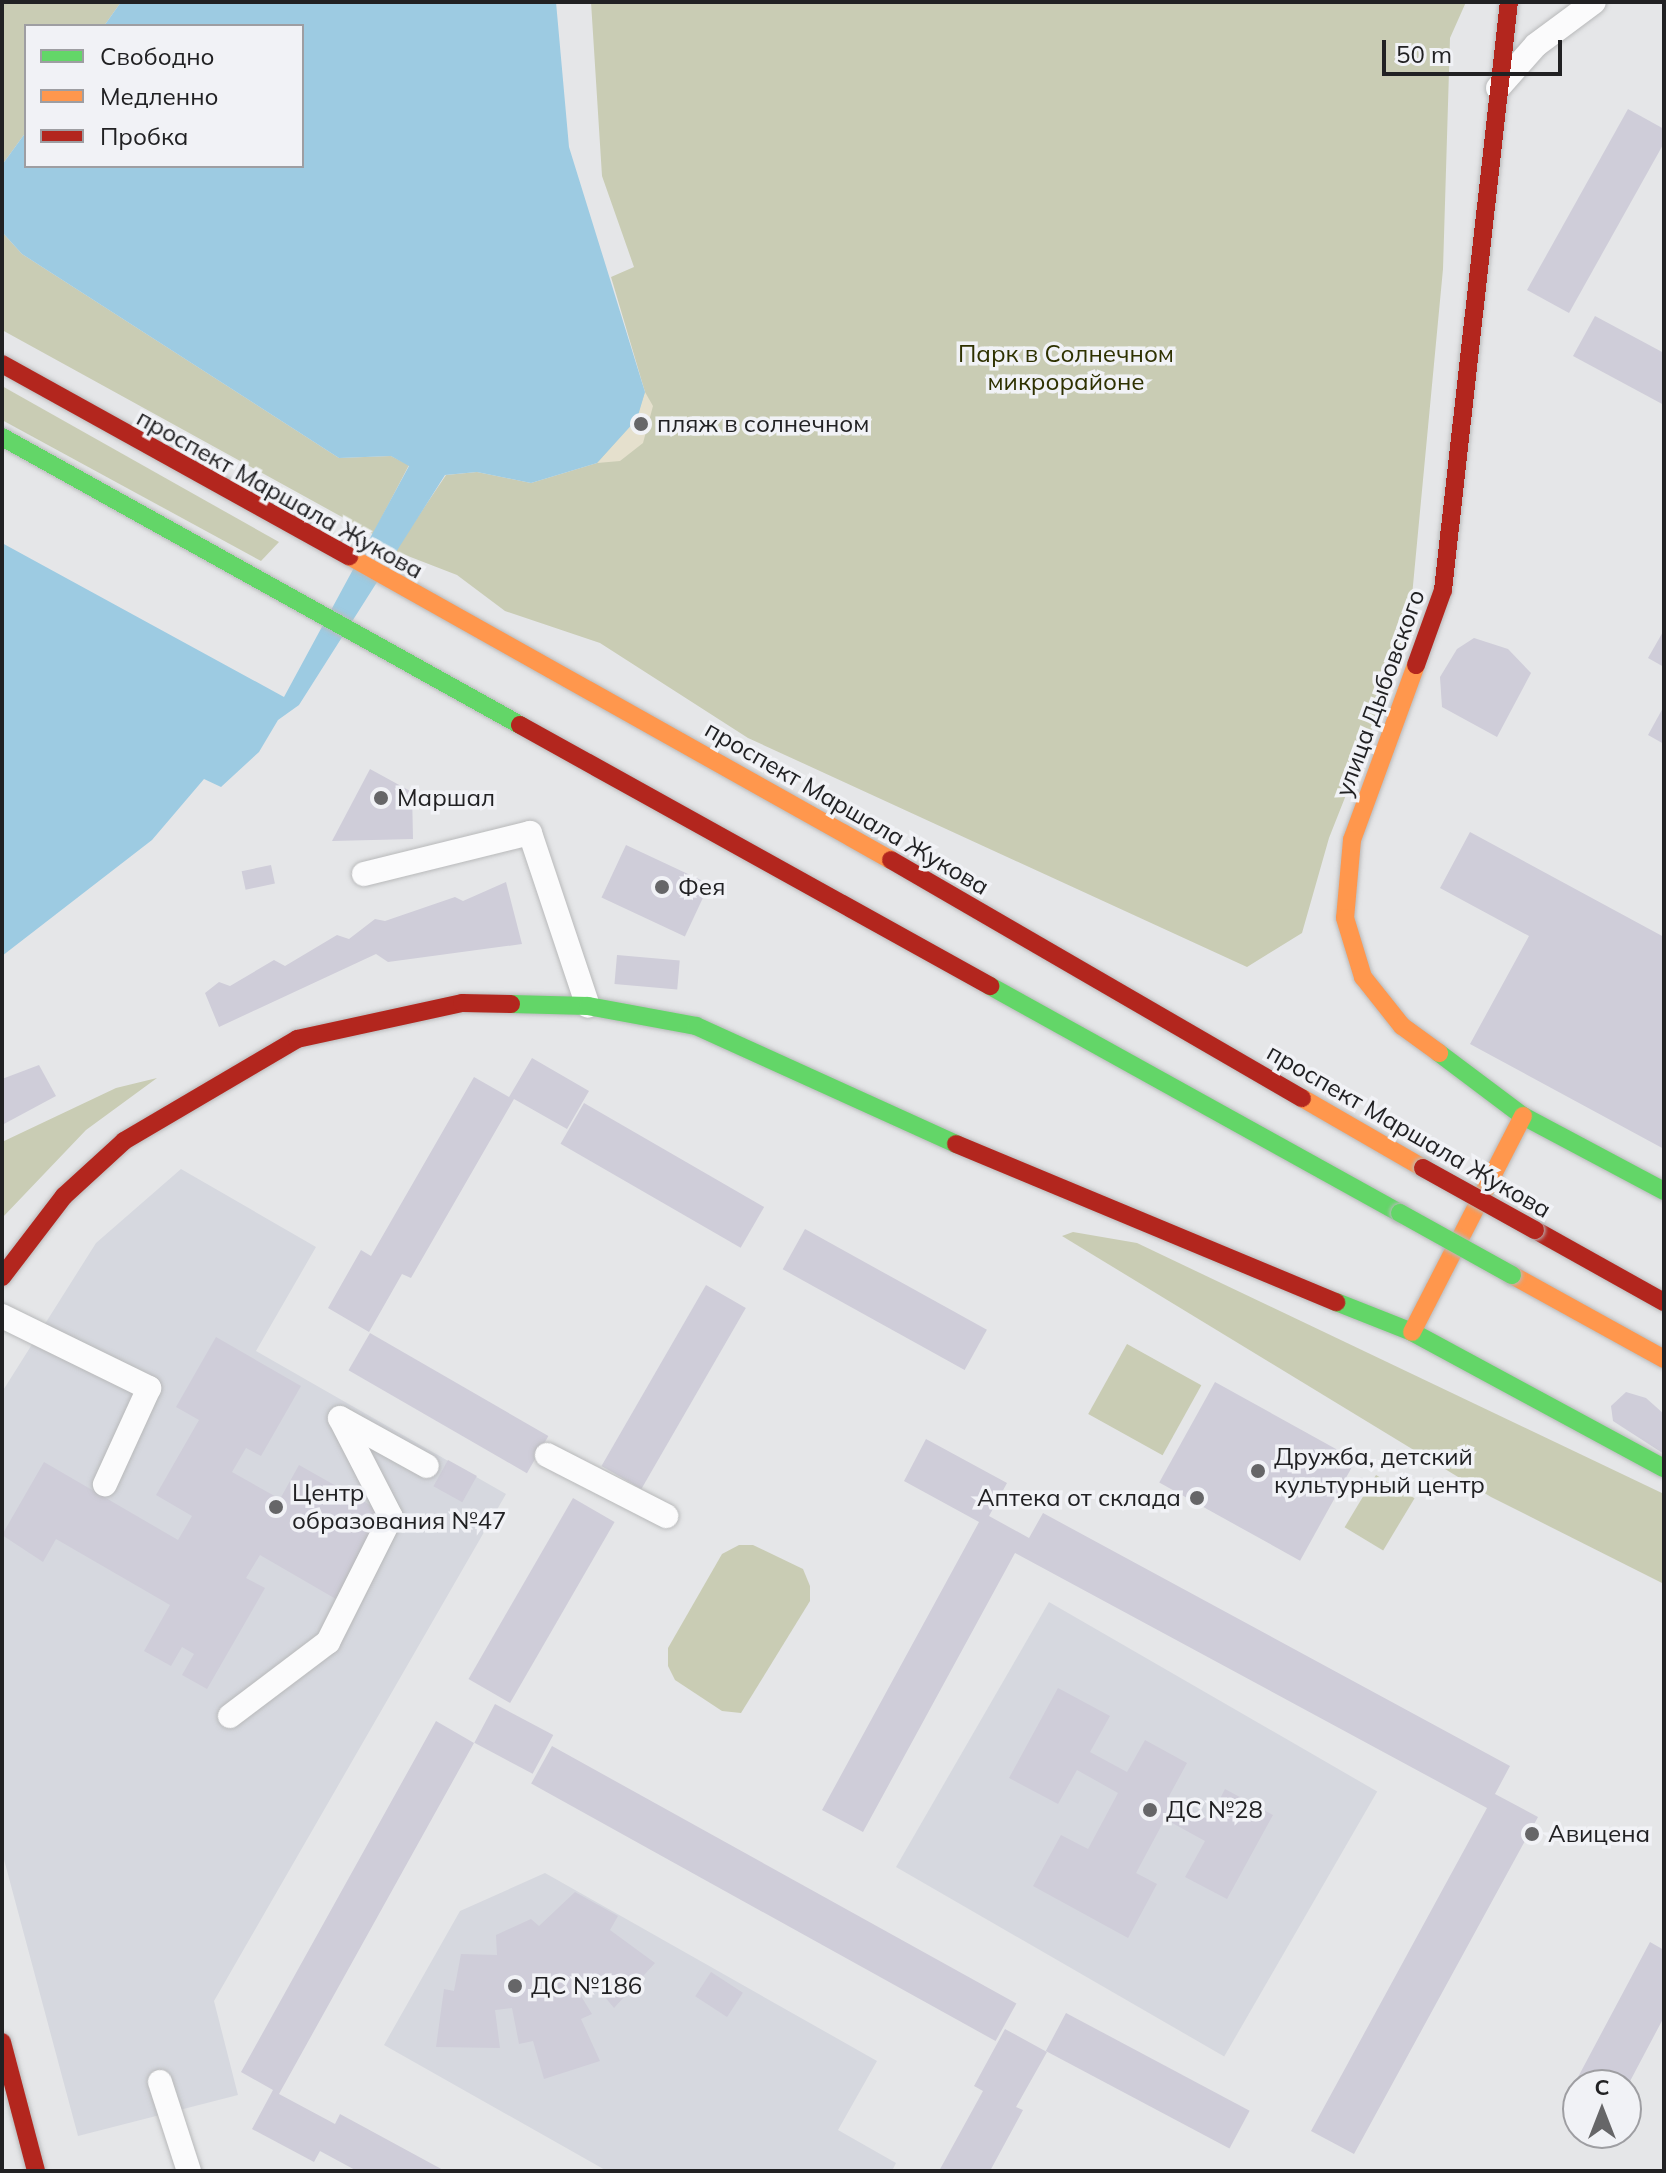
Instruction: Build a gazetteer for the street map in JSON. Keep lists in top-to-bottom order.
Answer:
{
  "streets": {
    "main road": ["проспект Маршала Жукова", "улица Дыбовского"]
  },
  "parks": ["Парк в Солнечном микрорайоне"],
  "places": [
    "пляж в солнечном",
    "Маршал",
    "Фея",
    "Дружба, детский культурный центр",
    "Аптека от склада",
    "Центр образования №47",
    "ДС №28",
    "Авицена",
    "ДС №186"
  ],
  "legend": ["Свободно", "Медленно", "Пробка"],
  "scale_bar": "50 m",
  "north": "top"
}
